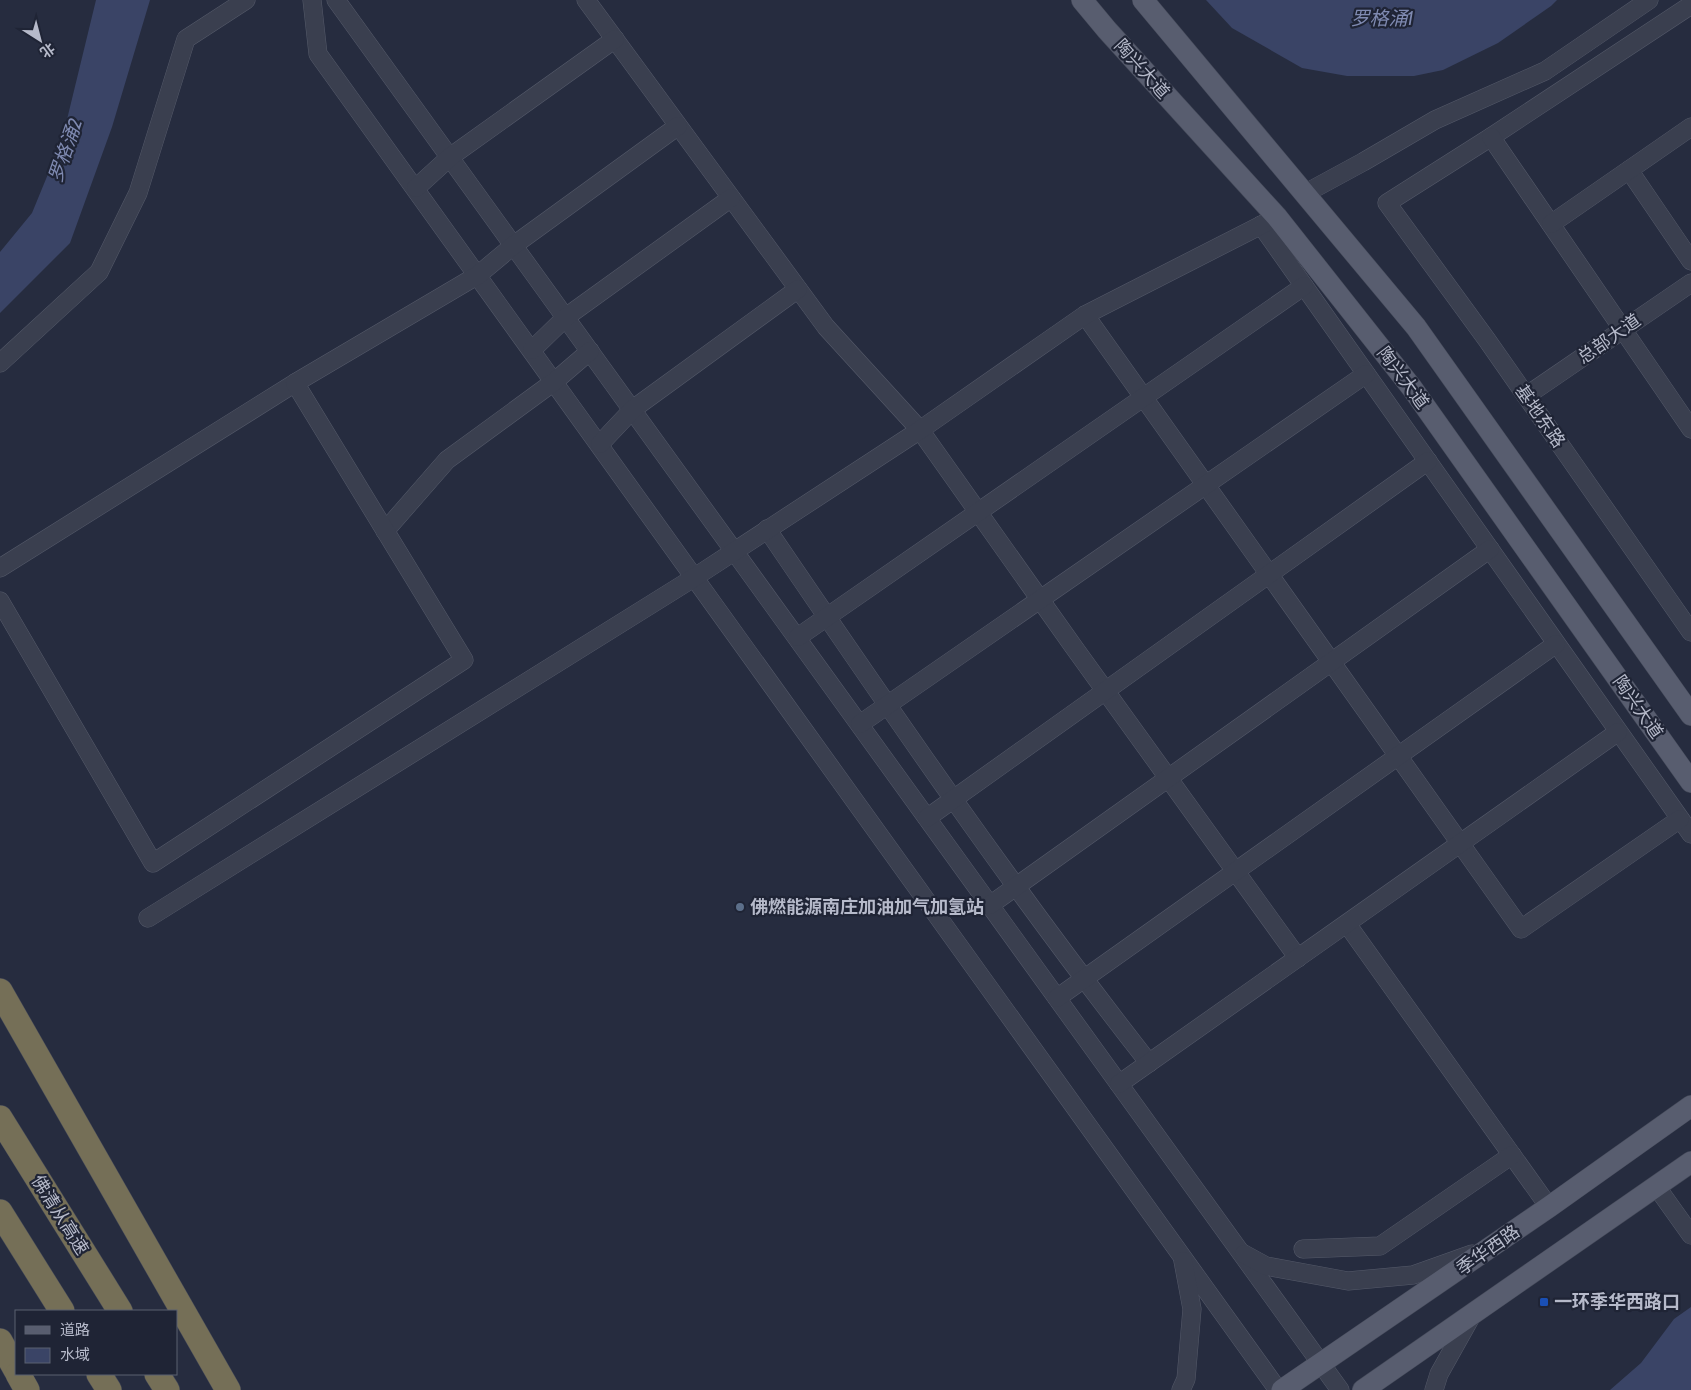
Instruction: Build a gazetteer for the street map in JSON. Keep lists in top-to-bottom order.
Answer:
{
  "streets": {
    "highway": ["佛清从高速"],
    "main road": ["陶兴大道", "季华西路"],
    "street": ["总部大道", "基地东路"]
  },
  "crossings": [
    ["总部大道", "基地东路"]
  ],
  "water": ["罗格涌1", "罗格涌2"],
  "places": {
    "other": ["佛燃能源南庄加油加气加氢站"],
    "transit": ["一环季华西路口"]
  },
  "legend": ["道路", "水域"],
  "north": "bottom right"
}
